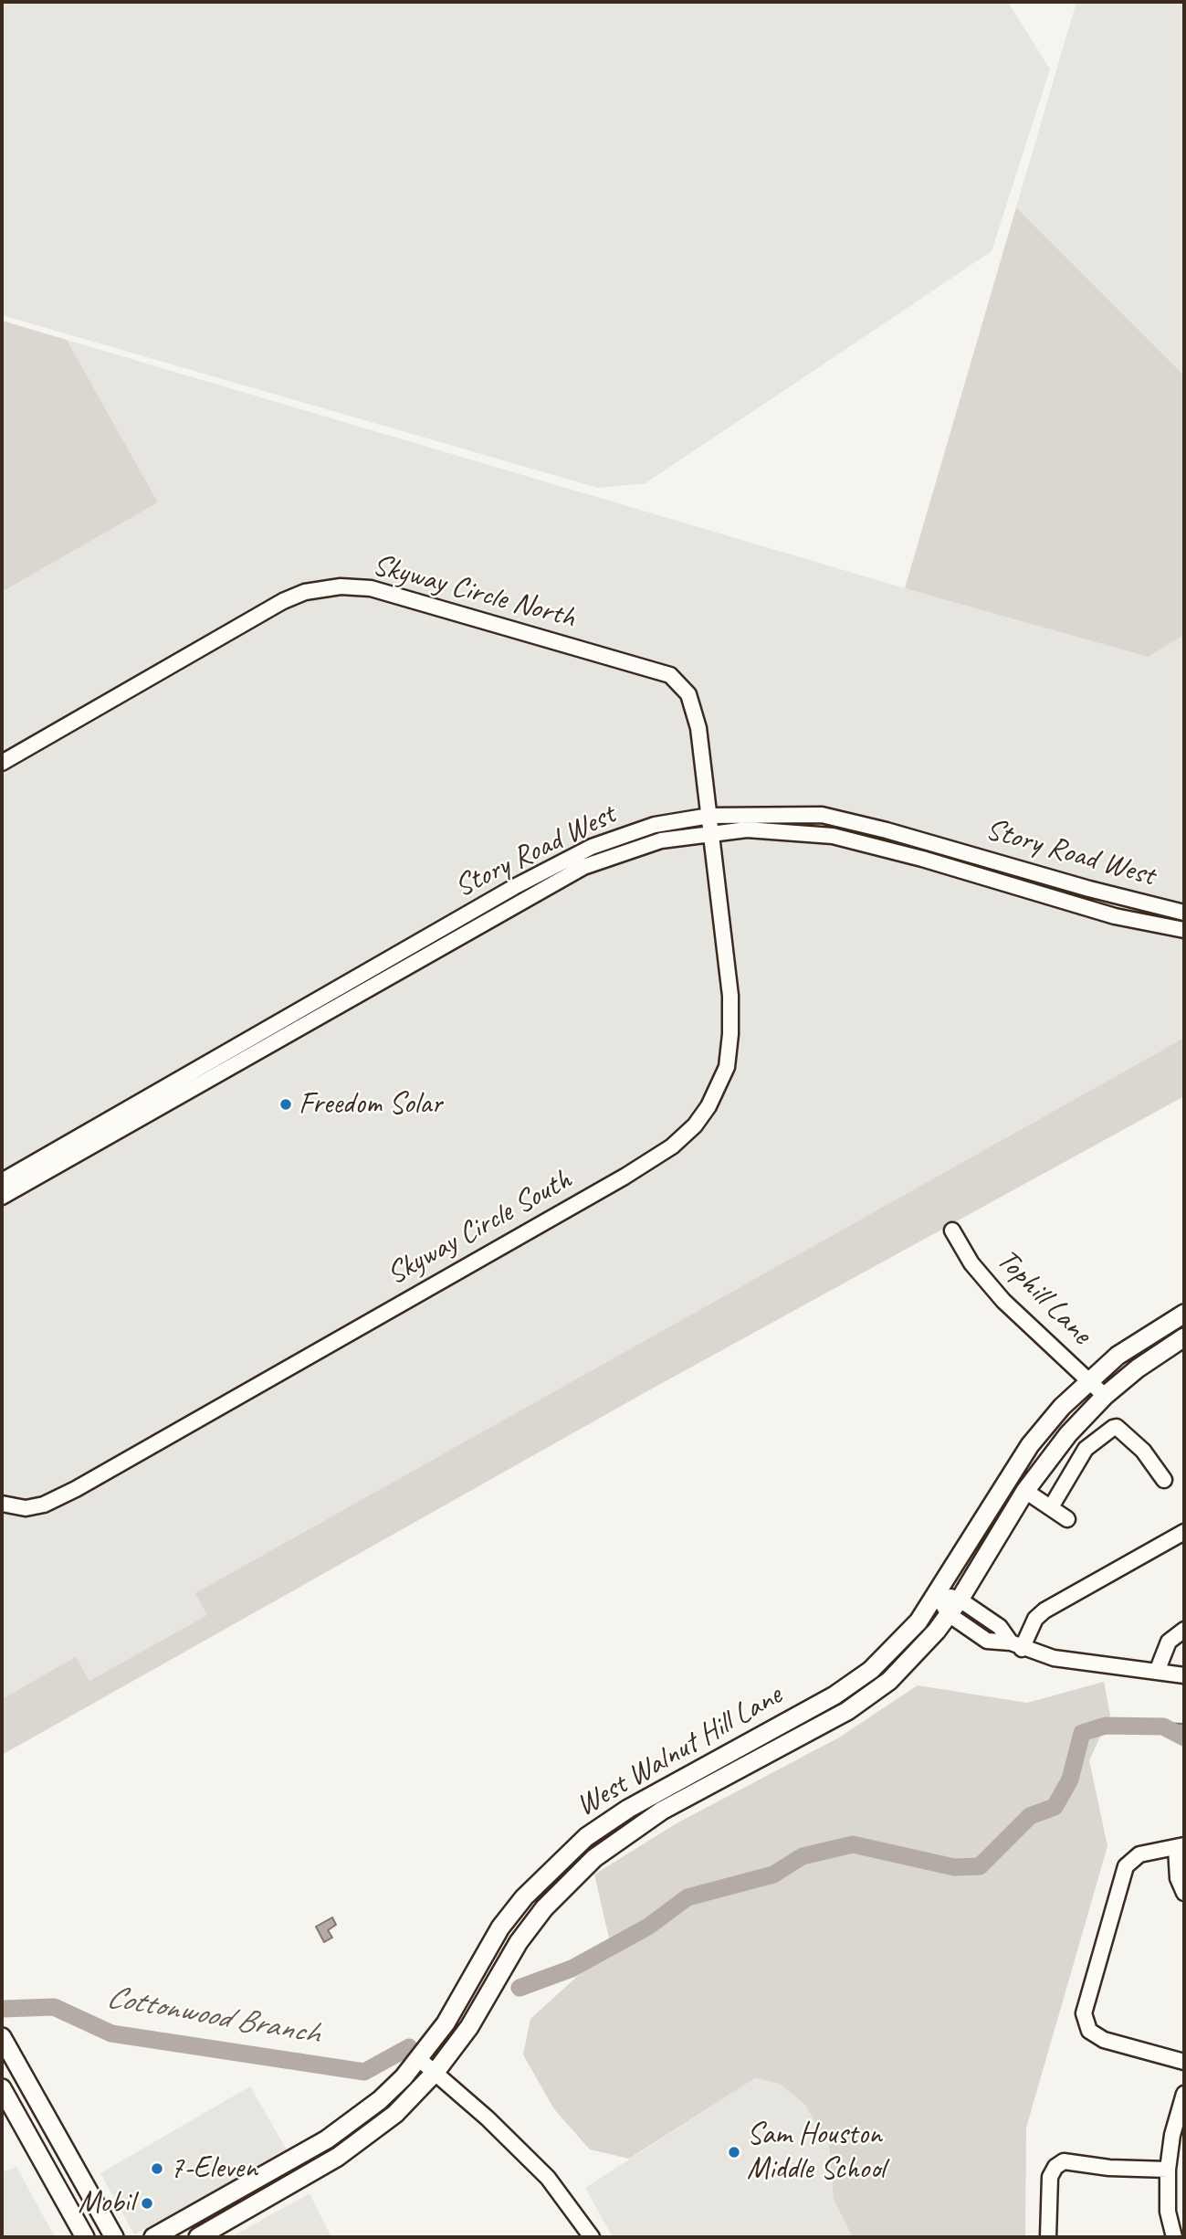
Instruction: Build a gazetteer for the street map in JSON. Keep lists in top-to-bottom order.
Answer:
{
  "streets": {
    "main road": ["West Walnut Hill Lane"],
    "street": [
      "Skyway Circle North",
      "Story Road West",
      "Skyway Circle South",
      "Tophill Lane"
    ]
  },
  "crossings": [
    ["Skyway Circle North", "Story Road West"],
    ["Skyway Circle North", "Skyway Circle South"],
    ["Story Road West", "Skyway Circle South"],
    ["Tophill Lane", "West Walnut Hill Lane"]
  ],
  "water": ["Cottonwood Branch"],
  "places": [
    "Freedom Solar",
    "Sam Houston Middle School",
    "7-Eleven",
    "Mobil"
  ]
}
